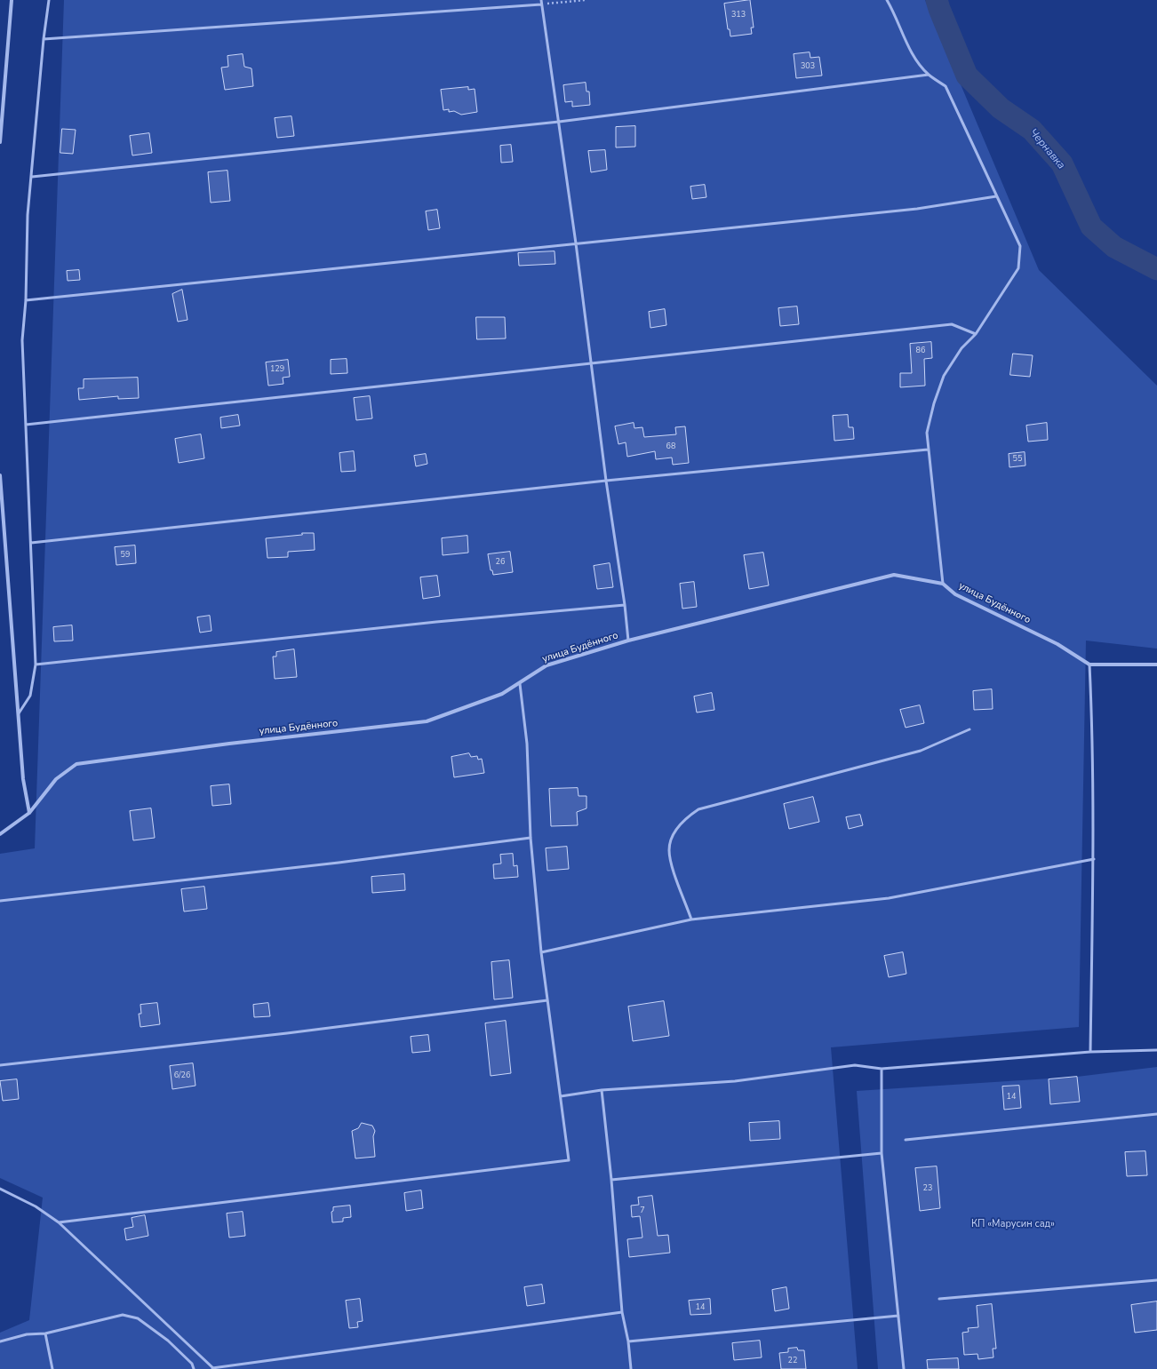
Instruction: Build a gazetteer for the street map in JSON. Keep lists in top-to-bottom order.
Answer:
{
  "streets": {
    "street": ["улица Будённого"]
  },
  "water": ["Чернавка"],
  "parks": ["КП «Марусин сад»"],
  "house_numbers": [
    "313",
    "303",
    "86",
    "129",
    "68",
    "55",
    "59",
    "26",
    "6/26",
    "14",
    "23",
    "7",
    "14",
    "22"
  ]
}
